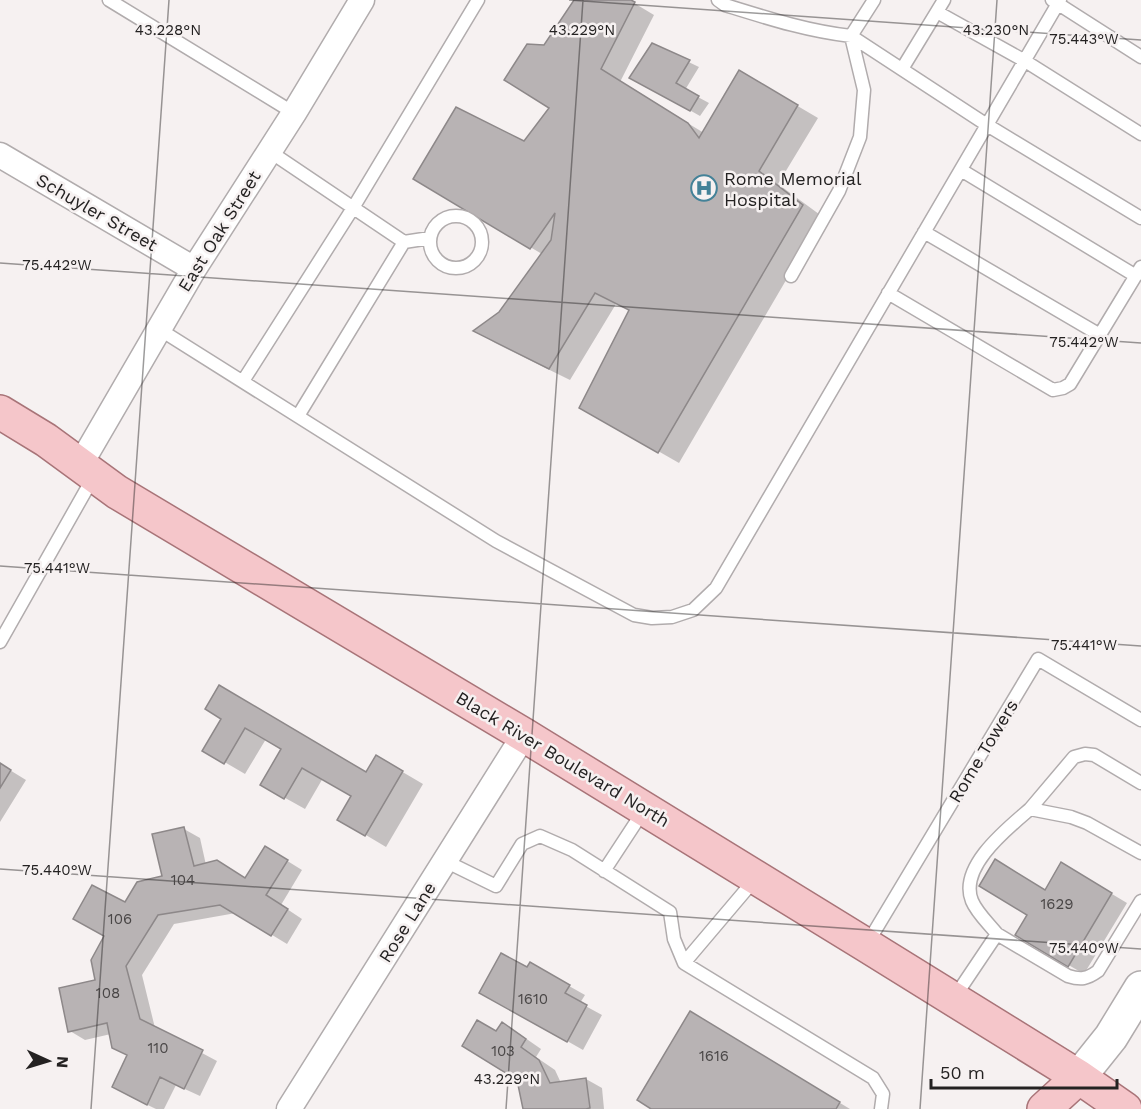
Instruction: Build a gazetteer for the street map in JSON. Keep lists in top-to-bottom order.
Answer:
{
  "streets": {
    "main road": ["Black River Boulevard North"],
    "street": ["Schuyler Street", "East Oak Street", "Rose Lane"],
    "lane": ["Rome Towers"]
  },
  "crossings": [
    ["Schuyler Street", "East Oak Street"],
    ["East Oak Street", "Black River Boulevard North"],
    ["Rome Towers", "Black River Boulevard North"],
    ["Black River Boulevard North", "Rose Lane"]
  ],
  "places": {
    "hospital": ["Rome Memorial Hospital"]
  },
  "house_numbers": [
    "104",
    "1629",
    "106",
    "108",
    "1610",
    "110",
    "103",
    "1616"
  ],
  "scale_bar": "50 m",
  "north": "right",
  "coordinates": [
    "43.228°N",
    "43.229°N",
    "43.230°N",
    "75.443°W",
    "75.442°W",
    "75.441°W",
    "75.440°W"
  ]
}
